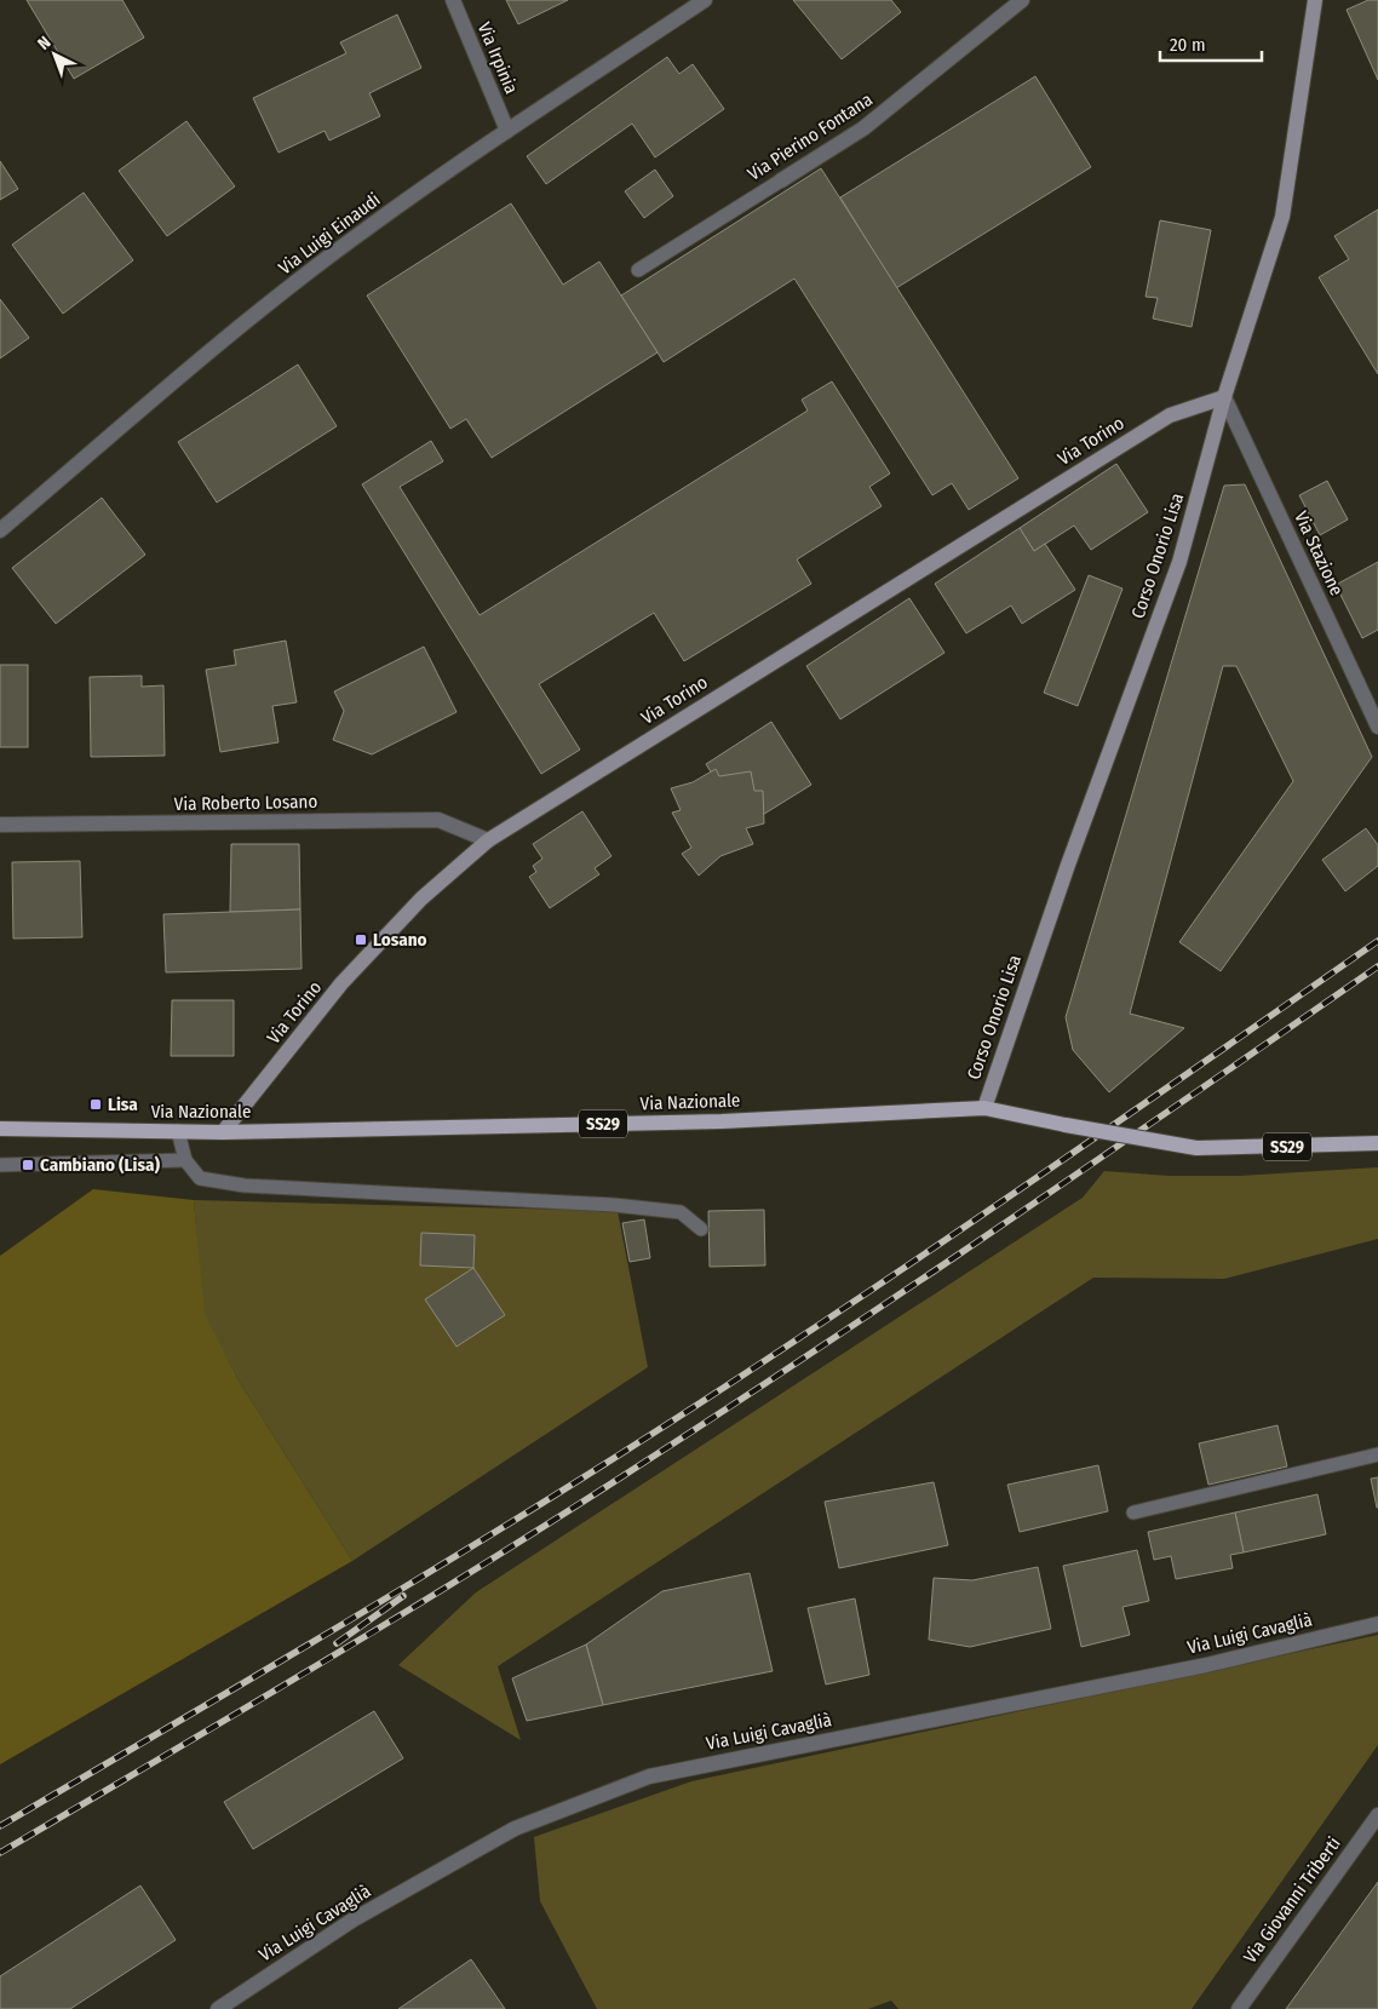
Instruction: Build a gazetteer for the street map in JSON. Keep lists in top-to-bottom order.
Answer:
{
  "streets": {
    "main road": ["Via Nazionale", "SS29"],
    "street": [
      "Via Irpinia",
      "Via Pierino Fontana",
      "Via Luigi Einaudi",
      "Via Torino",
      "Via Stazione",
      "Corso Onorio Lisa",
      "Via Roberto Losano",
      "Via Luigi Cavaglià",
      "Via Giovanni Triberti"
    ]
  },
  "crossings": [
    ["Via Irpinia", "Via Luigi Einaudi"],
    ["Via Torino", "Via Stazione"],
    ["Via Torino", "Corso Onorio Lisa"],
    ["Via Torino", "Via Roberto Losano"],
    ["Via Torino", "Via Nazionale"],
    ["Via Stazione", "Corso Onorio Lisa"],
    ["Corso Onorio Lisa", "Via Nazionale"]
  ],
  "places": {
    "transit": ["Losano", "Lisa", "Cambiano (Lisa)"]
  },
  "scale_bar": "20 m",
  "north": "top left"
}
